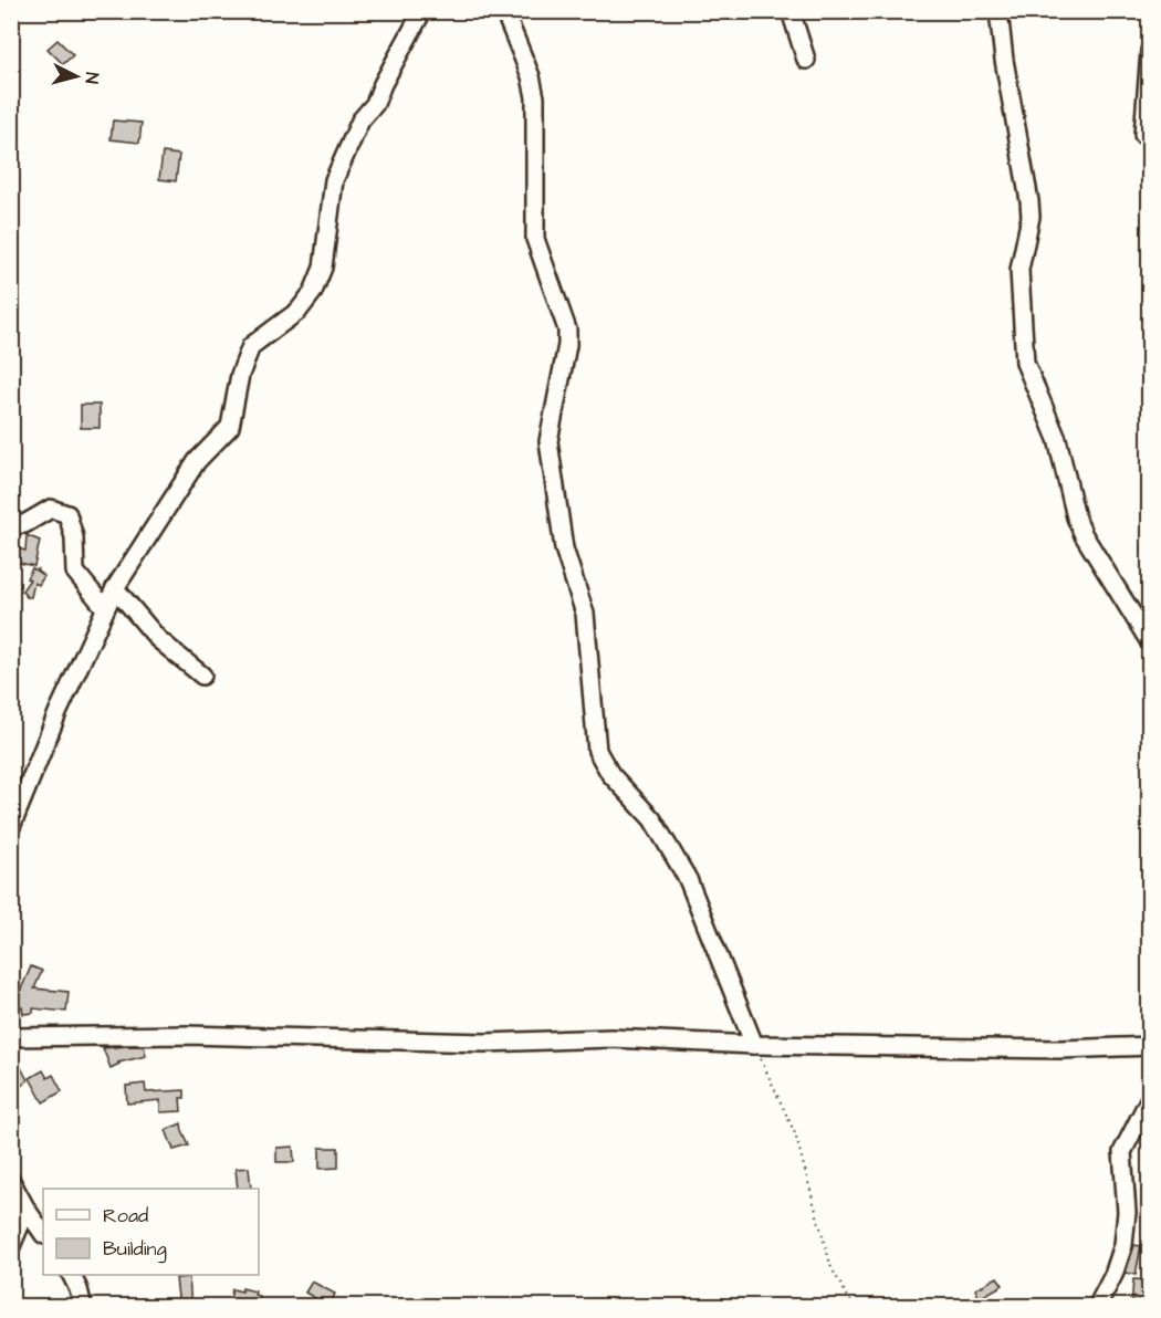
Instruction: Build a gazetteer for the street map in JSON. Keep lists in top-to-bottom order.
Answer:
{
  "legend": ["Road", "Building"],
  "north": "right"
}
